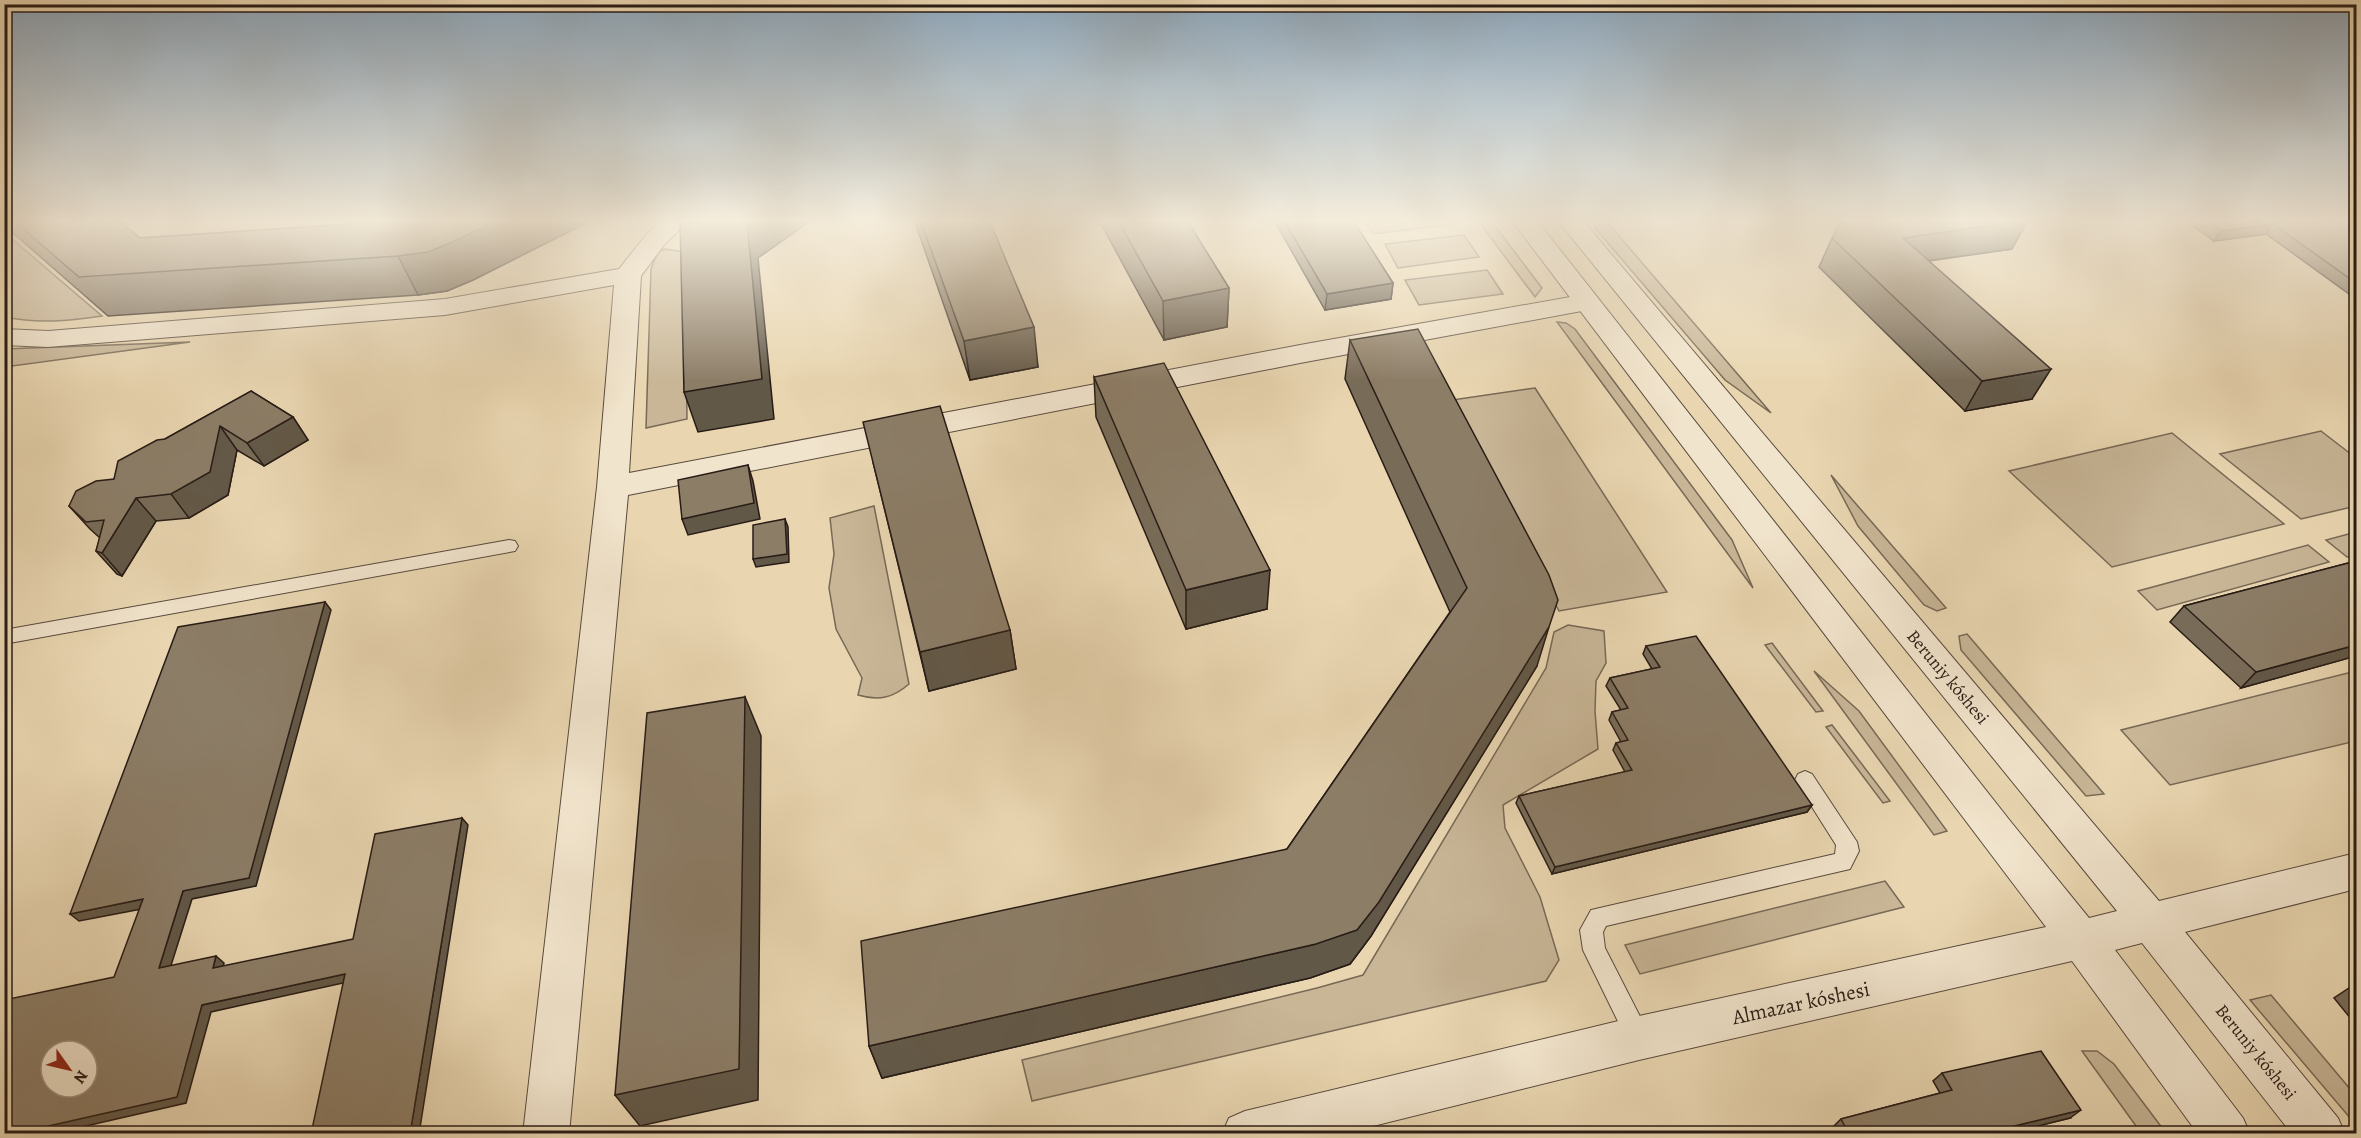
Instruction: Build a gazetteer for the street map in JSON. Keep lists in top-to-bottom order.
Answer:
{
  "streets": {
    "street": ["Beruniy kóshesi", "Almazar kóshesi"]
  },
  "crossings": [
    ["Beruniy kóshesi", "Almazar kóshesi"]
  ],
  "north": "bottom right"
}
